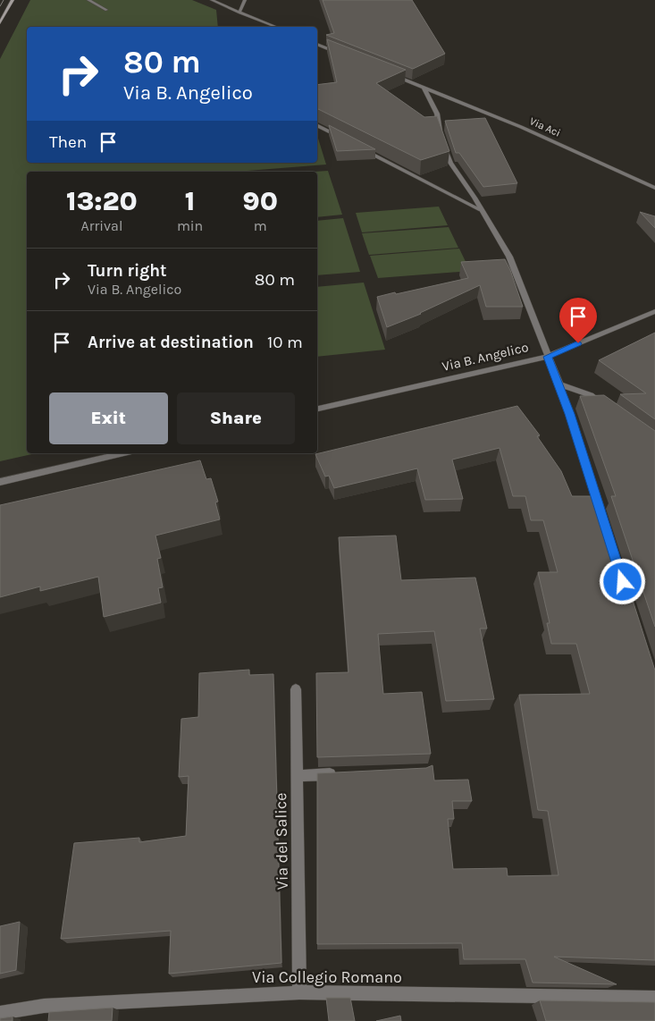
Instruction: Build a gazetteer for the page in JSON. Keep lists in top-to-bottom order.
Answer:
{
  "streets": {
    "street": [
      "Via Aci",
      "Via B. Angelico",
      "Via del Salice",
      "Via Collegio Romano"
    ]
  },
  "crossings": [
    ["Via del Salice", "Via Collegio Romano"]
  ],
  "page": {
    "turn": ["80 m", "Via B. Angelico"],
    "then": "Then",
    "eta": [
      "13:20",
      "Arrival",
      "1",
      "min",
      "90",
      "m"
    ],
    "list": [
      {
        "name": "Turn right",
        "note": "Via B. Angelico",
        "value": "80 m"
      },
      {
        "name": "Arrive at destination",
        "value": "10 m"
      }
    ],
    "buttons": ["Exit", "Share"]
  }
}
